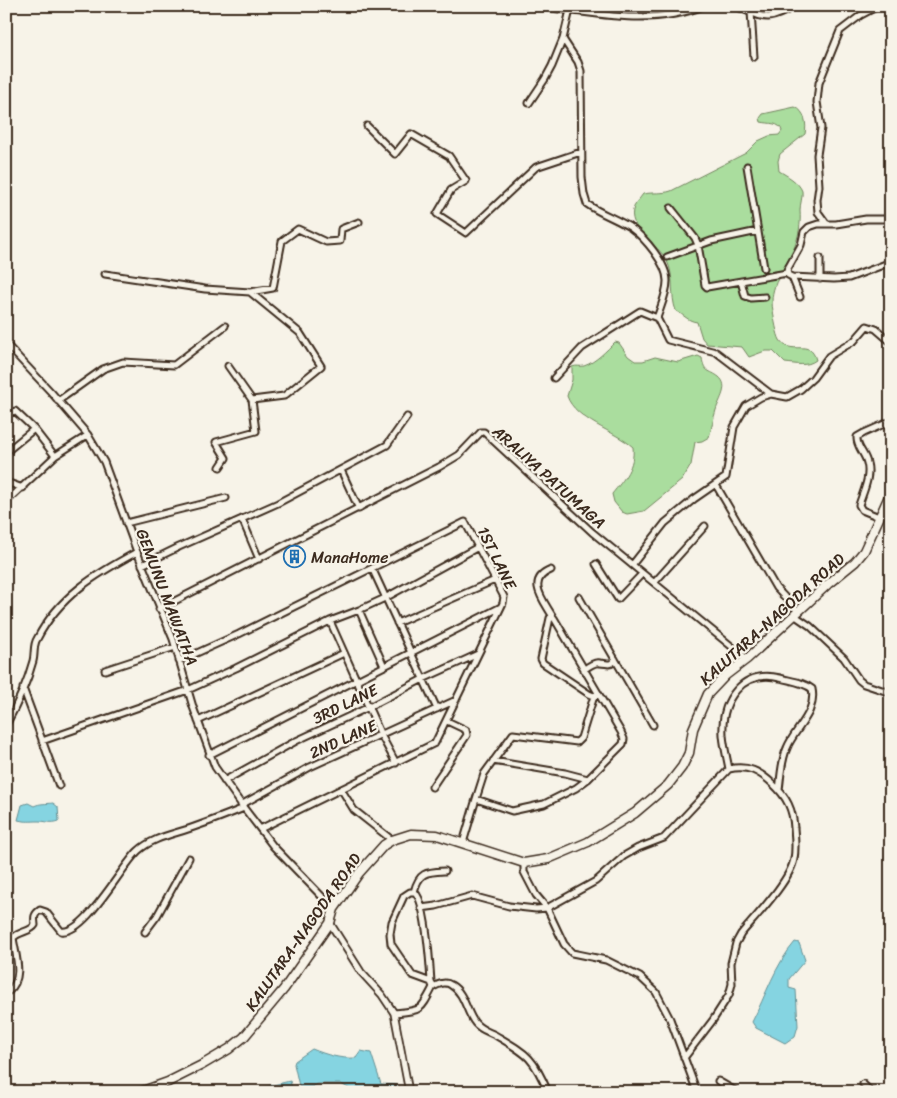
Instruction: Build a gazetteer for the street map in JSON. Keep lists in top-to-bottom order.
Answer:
{
  "streets": {
    "main road": ["KALUTARA-NAGODA ROAD"],
    "street": [
      "ARALIYA PATUMAGA",
      "1ST LANE",
      "GEMUNU MAWATHA",
      "3RD LANE",
      "2ND LANE"
    ]
  },
  "crossings": [
    ["ARALIYA PATUMAGA", "GEMUNU MAWATHA"],
    ["ARALIYA PATUMAGA", "KALUTARA-NAGODA ROAD"],
    ["1ST LANE", "GEMUNU MAWATHA"],
    ["1ST LANE", "3RD LANE"],
    ["1ST LANE", "2ND LANE"],
    ["GEMUNU MAWATHA", "KALUTARA-NAGODA ROAD"],
    ["GEMUNU MAWATHA", "3RD LANE"],
    ["GEMUNU MAWATHA", "2ND LANE"]
  ],
  "places": {
    "building": ["ManaHome"]
  }
}
